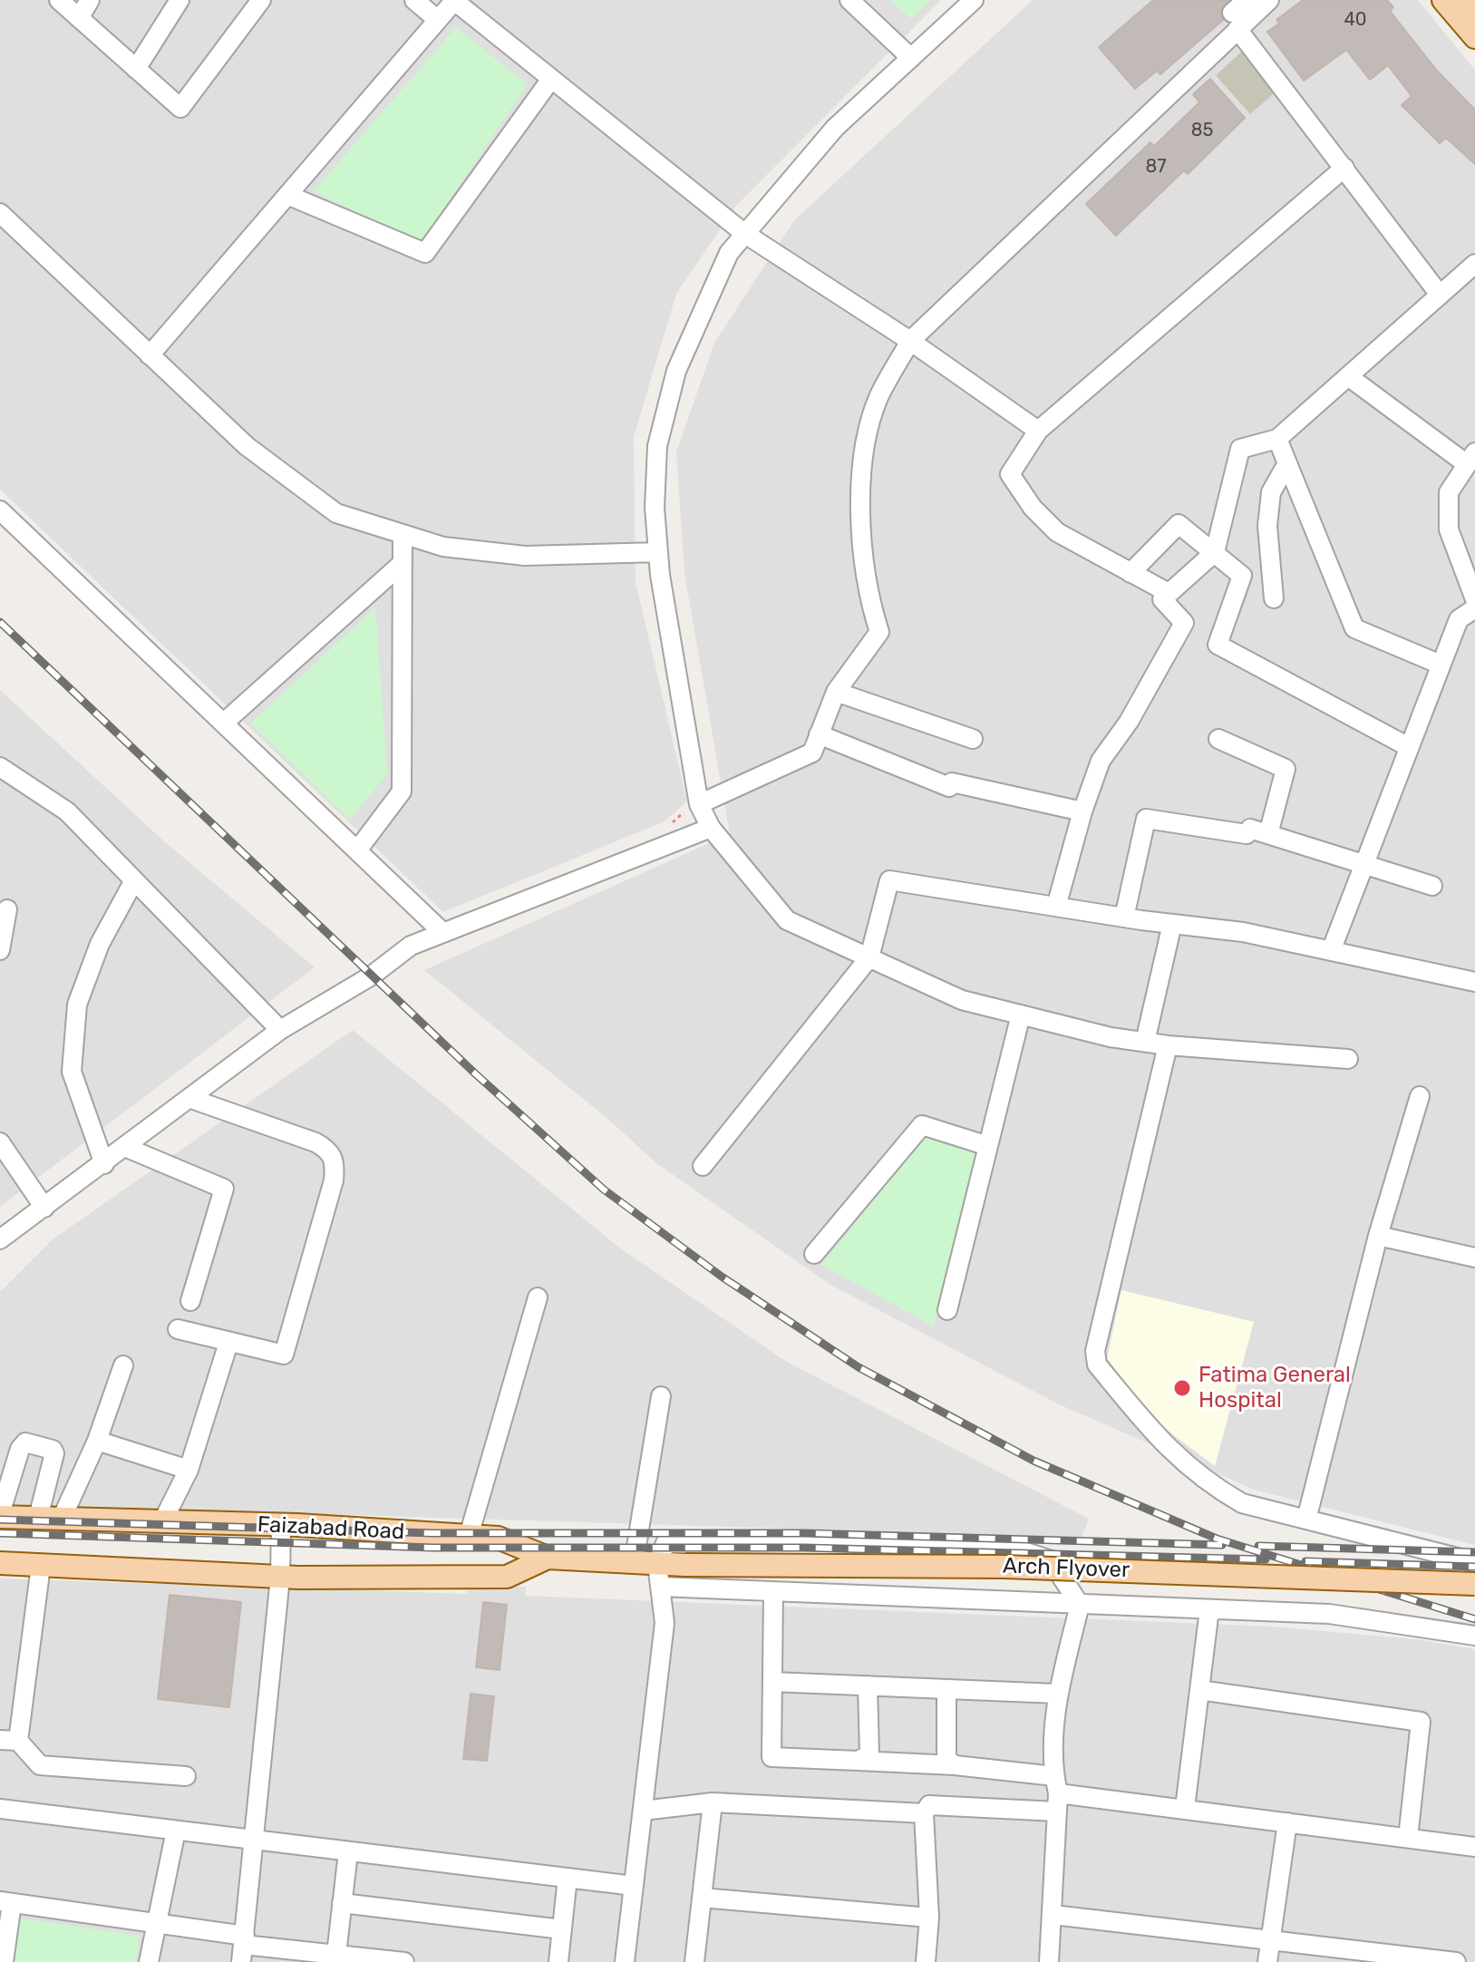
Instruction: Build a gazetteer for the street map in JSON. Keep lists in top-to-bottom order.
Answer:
{
  "streets": {
    "main road": ["Faizabad Road", "Arch Flyover"]
  },
  "crossings": [
    ["Faizabad Road", "Arch Flyover"]
  ],
  "places": ["Fatima General Hospital"],
  "house_numbers": ["40", "85", "87"]
}
